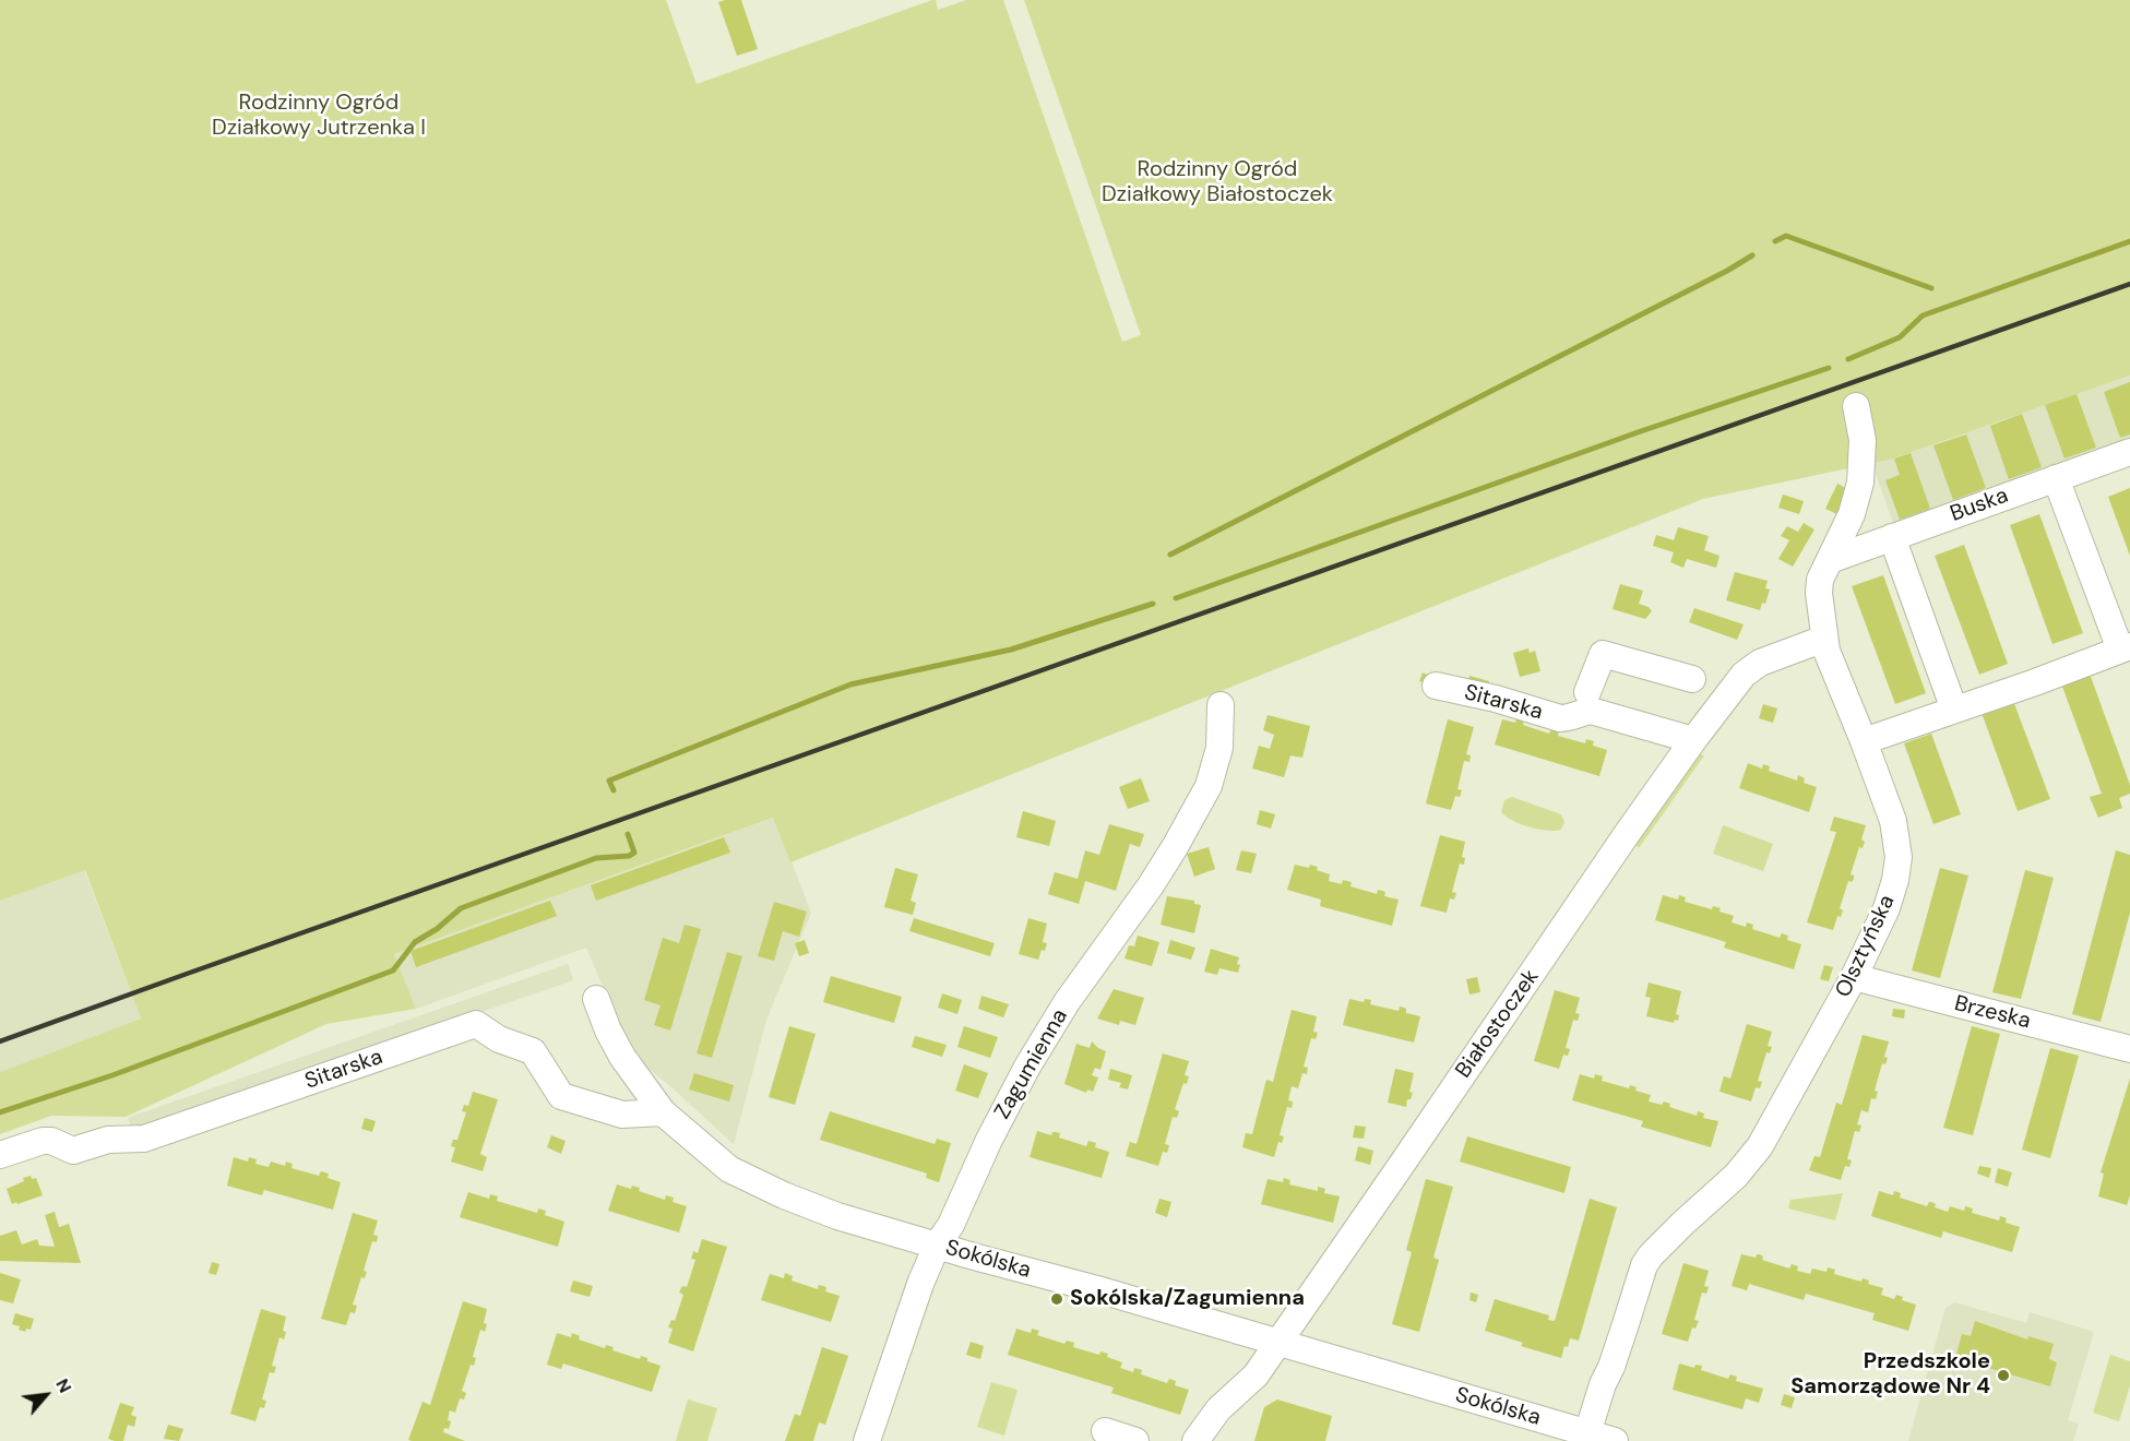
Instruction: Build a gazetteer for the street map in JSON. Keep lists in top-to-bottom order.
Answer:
{
  "streets": {
    "street": [
      "Buska",
      "Sitarska",
      "Olsztyńska",
      "Brzeska",
      "Białostoczek",
      "Zagumienna",
      "Sokólska"
    ]
  },
  "crossings": [
    ["Buska", "Olsztyńska"],
    ["Sitarska", "Sokólska"],
    ["Olsztyńska", "Brzeska"],
    ["Olsztyńska", "Białostoczek"],
    ["Olsztyńska", "Sokólska"],
    ["Białostoczek", "Sokólska"],
    ["Zagumienna", "Sokólska"]
  ],
  "parks": ["Rodzinny Ogród Działkowy Jutrzenka I", "Rodzinny Ogród Działkowy Białostoczek"],
  "places": ["Sokólska/Zagumienna", "Przedszkole Samorządowe Nr 4"],
  "north": "top right"
}
